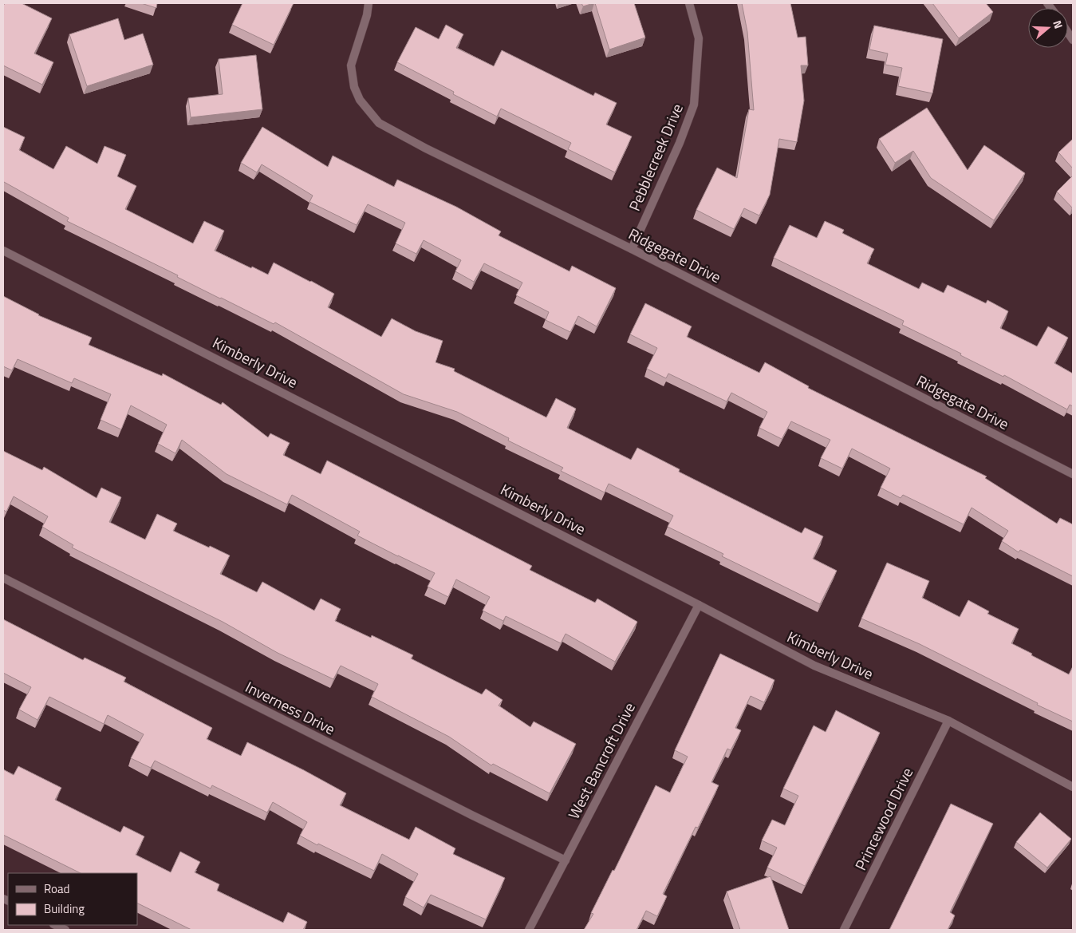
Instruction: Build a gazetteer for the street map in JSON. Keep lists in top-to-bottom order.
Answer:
{
  "streets": {
    "street": [
      "Pebblecreek Drive",
      "Ridgegate Drive",
      "Kimberly Drive",
      "Inverness Drive",
      "West Bancroft Drive",
      "Princewood Drive"
    ]
  },
  "crossings": [
    ["Pebblecreek Drive", "Ridgegate Drive"],
    ["Kimberly Drive", "West Bancroft Drive"],
    ["Kimberly Drive", "Princewood Drive"],
    ["Inverness Drive", "West Bancroft Drive"]
  ],
  "legend": ["Road", "Building"],
  "north": "right"
}
